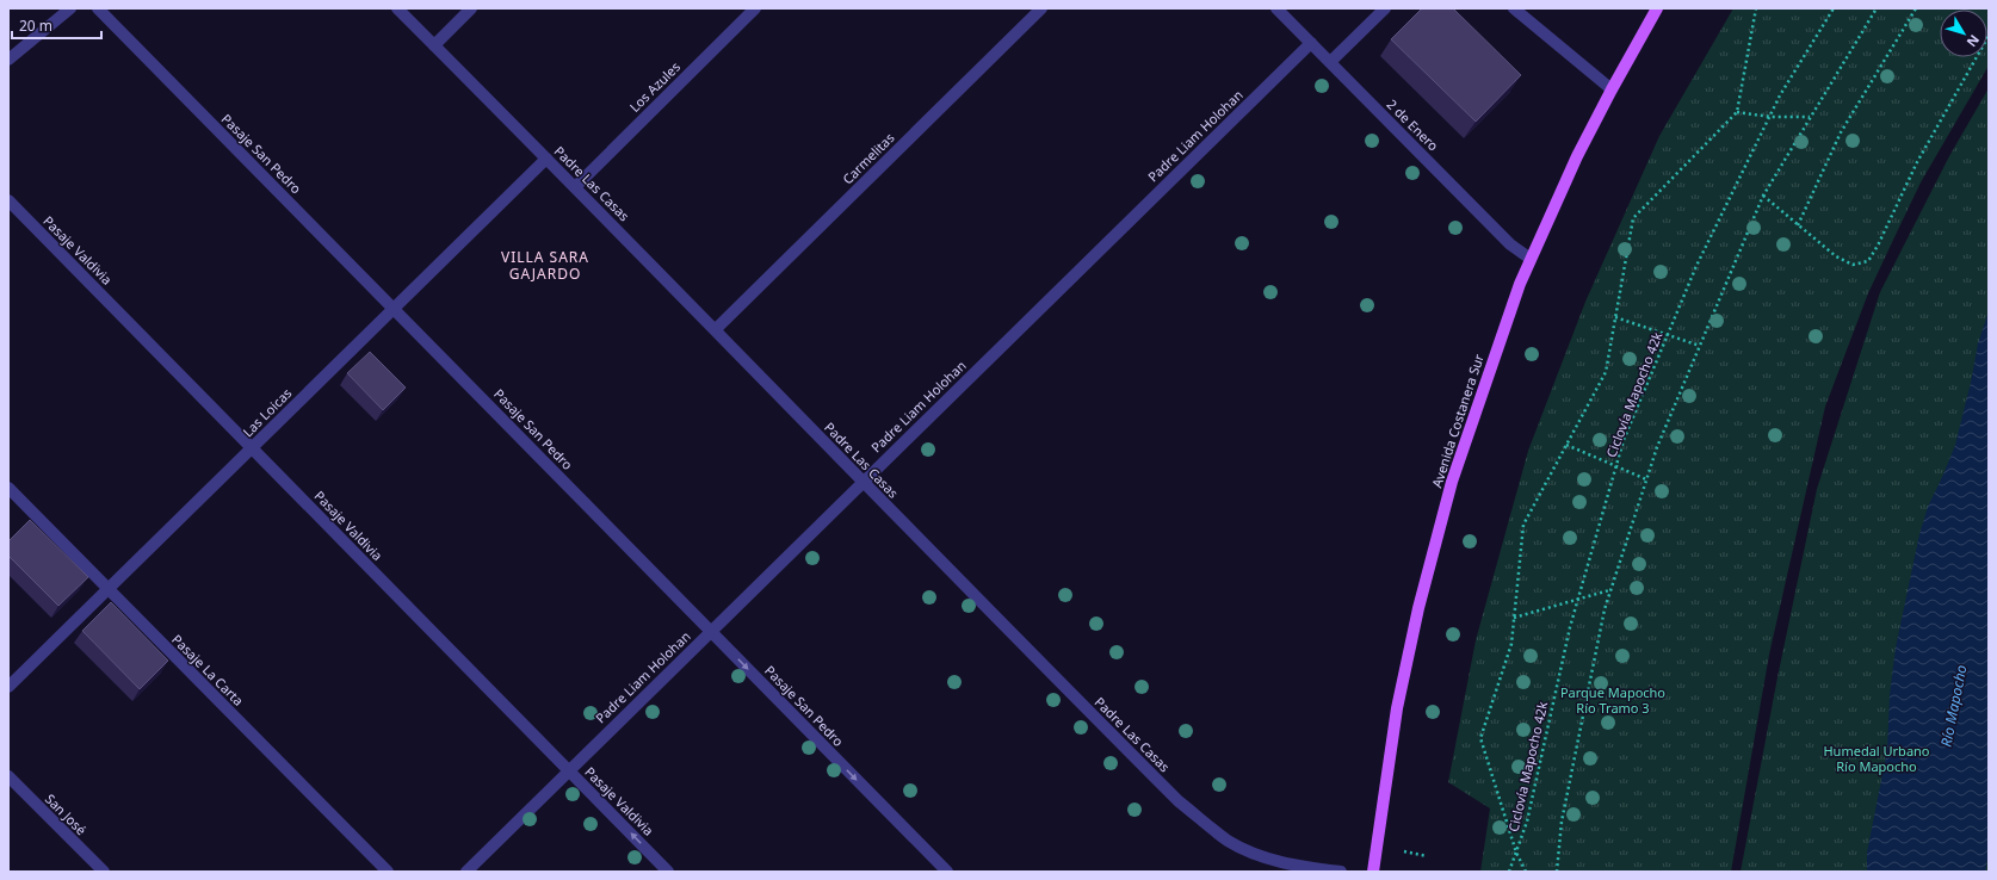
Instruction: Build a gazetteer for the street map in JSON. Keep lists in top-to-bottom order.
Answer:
{
  "streets": {
    "main road": ["Avenida Costanera Sur"],
    "street": [
      "Los Azules",
      "2 de Enero",
      "Padre Liam Holohan",
      "Pasaje San Pedro",
      "Carmelitas",
      "Padre Las Casas",
      "Pasaje Valdivia",
      "Las Loicas",
      "Pasaje La Carta",
      "San José"
    ],
    "path": ["Ciclovía Mapocho 42k"]
  },
  "crossings": [
    ["Los Azules", "Padre Las Casas"],
    ["2 de Enero", "Padre Liam Holohan"],
    ["2 de Enero", "Avenida Costanera Sur"],
    ["Padre Liam Holohan", "Pasaje San Pedro"],
    ["Padre Liam Holohan", "Padre Las Casas"],
    ["Padre Liam Holohan", "Pasaje Valdivia"],
    ["Pasaje San Pedro", "Las Loicas"],
    ["Carmelitas", "Padre Las Casas"],
    ["Padre Las Casas", "Las Loicas"],
    ["Pasaje Valdivia", "Las Loicas"],
    ["Las Loicas", "Pasaje La Carta"]
  ],
  "districts": ["VILLA SARA GAJARDO"],
  "water": ["Río Mapocho"],
  "parks": ["Parque Mapocho Río Tramo 3", "Humedal Urbano Río Mapocho"],
  "scale_bar": "20 m",
  "north": "bottom right"
}
